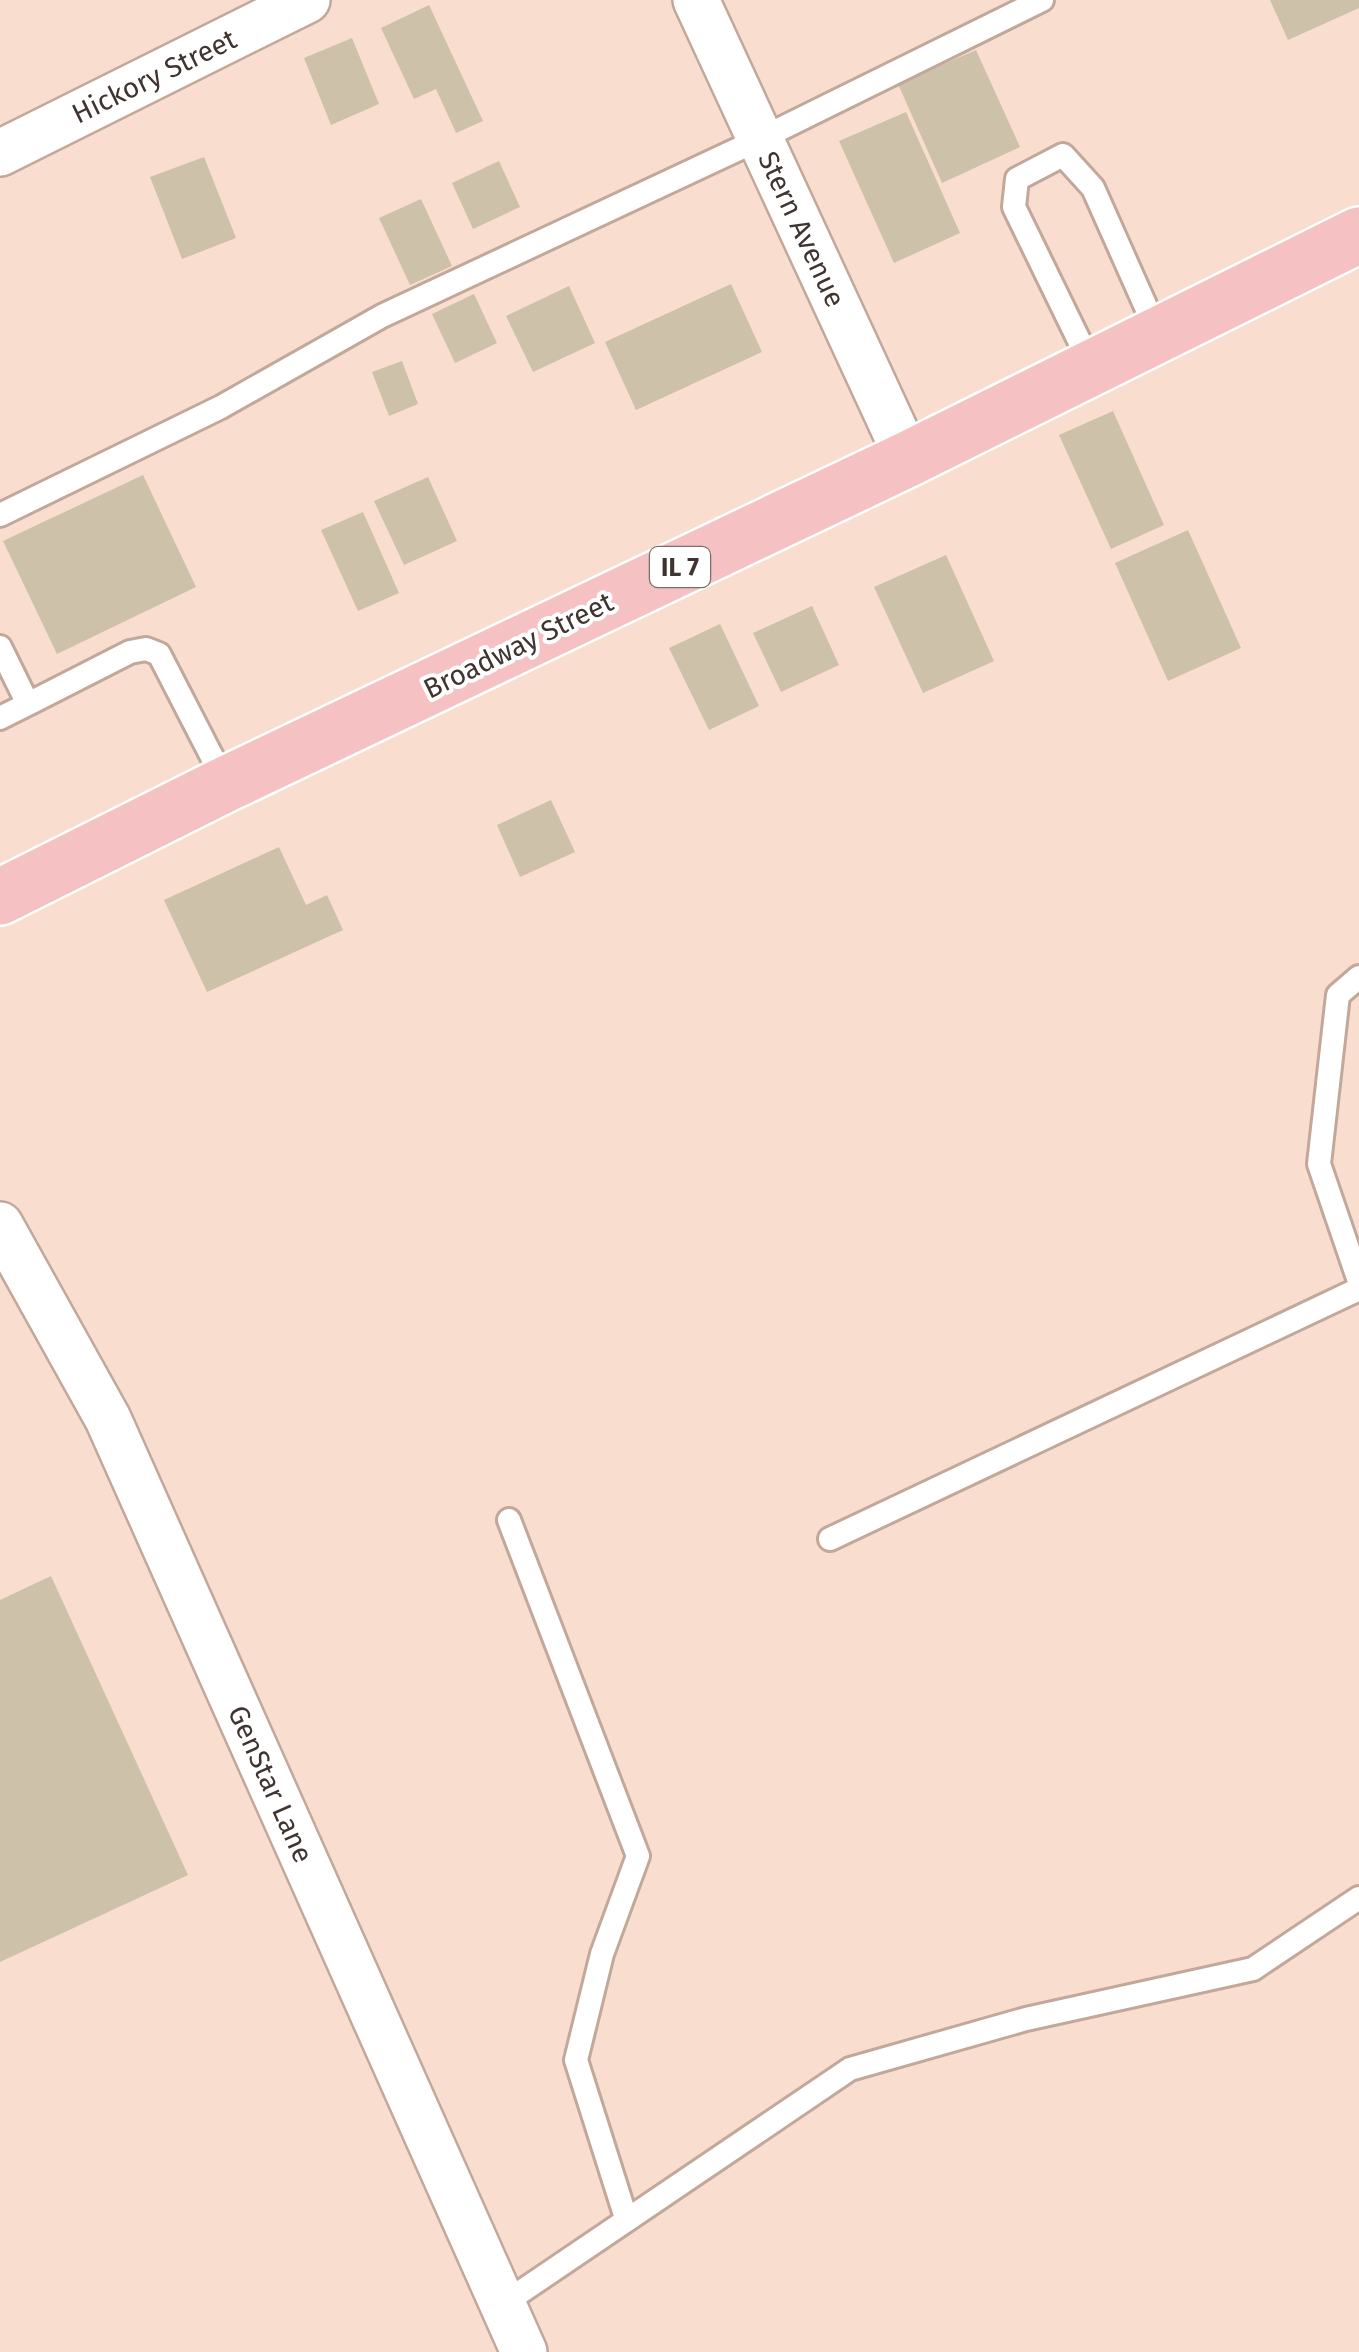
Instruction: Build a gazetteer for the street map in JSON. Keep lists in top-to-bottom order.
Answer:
{
  "streets": {
    "main road": ["IL 7", "Broadway Street"],
    "street": ["Hickory Street", "Stern Avenue", "GenStar Lane"]
  },
  "crossings": [
    ["Stern Avenue", "Broadway Street"]
  ]
}
